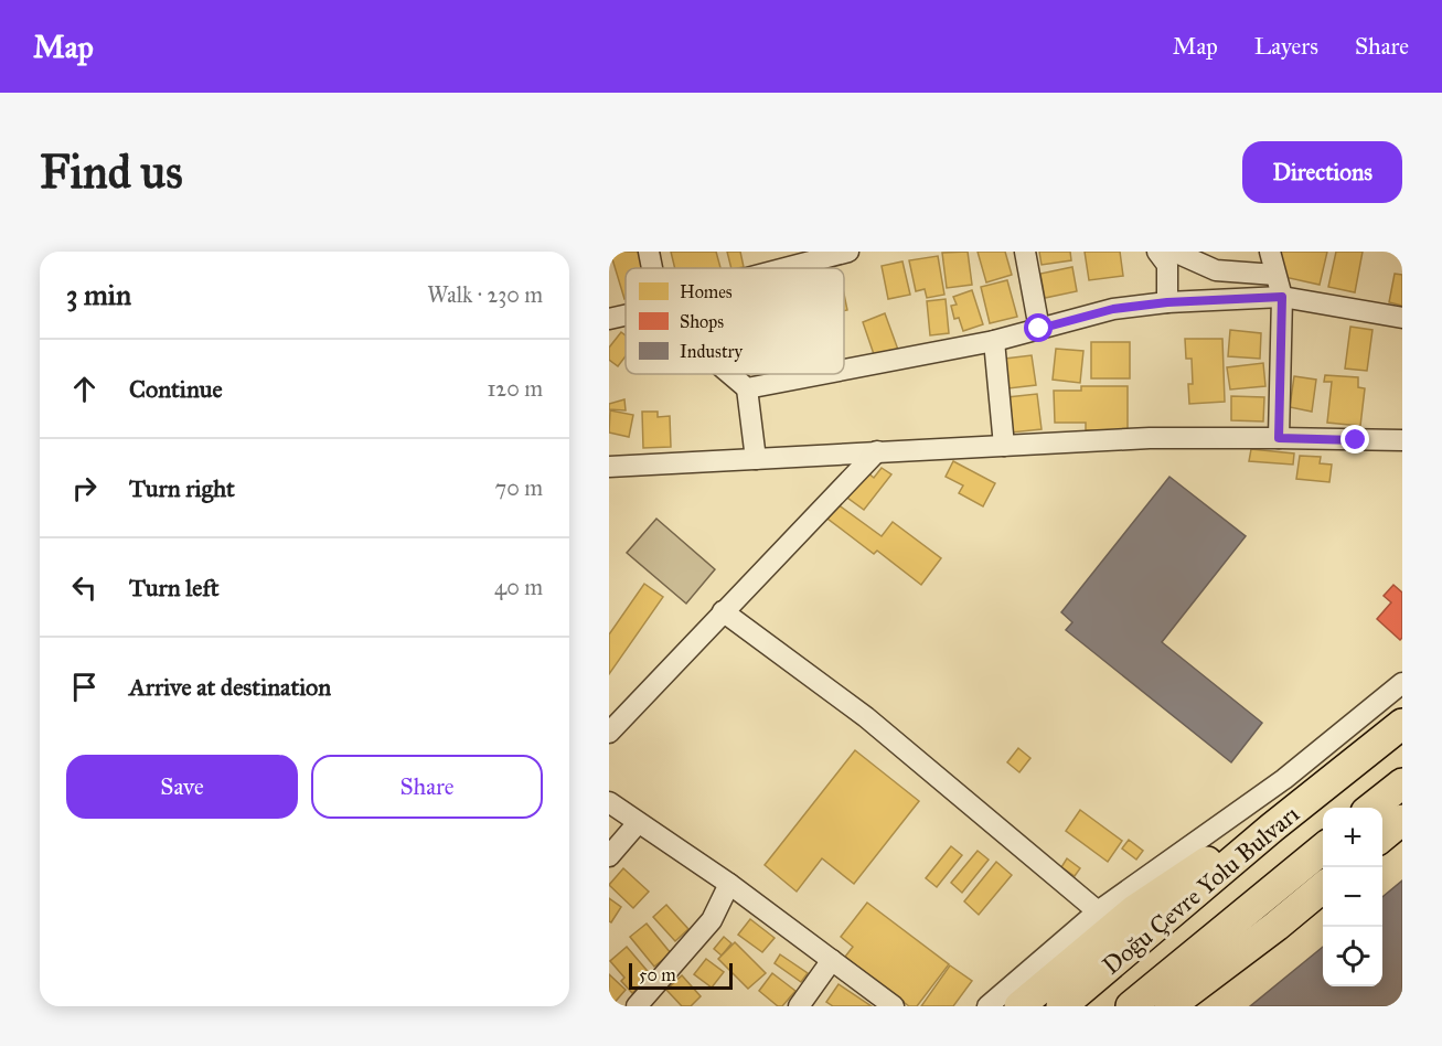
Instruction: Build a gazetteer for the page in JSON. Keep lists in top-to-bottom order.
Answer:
{
  "streets": {
    "highway": ["Doğu Çevre Yolu Bulvarı"]
  },
  "legend": ["Homes", "Shops", "Industry"],
  "scale_bar": "50 m",
  "page": {
    "header": "Map",
    "nav": ["Map", "Layers", "Share"],
    "buttons": [
      "Directions",
      ["Save", "Share"]
    ],
    "title": "Find us",
    "heading": ["3 min", "Walk · 230 m"],
    "list": [
      ["Continue", "120 m"],
      ["Turn right", "70 m"],
      ["Turn left", "40 m"],
      "Arrive at destination"
    ],
    "map_buttons": ["+", "−"],
    "scale": "50 m"
  }
}
